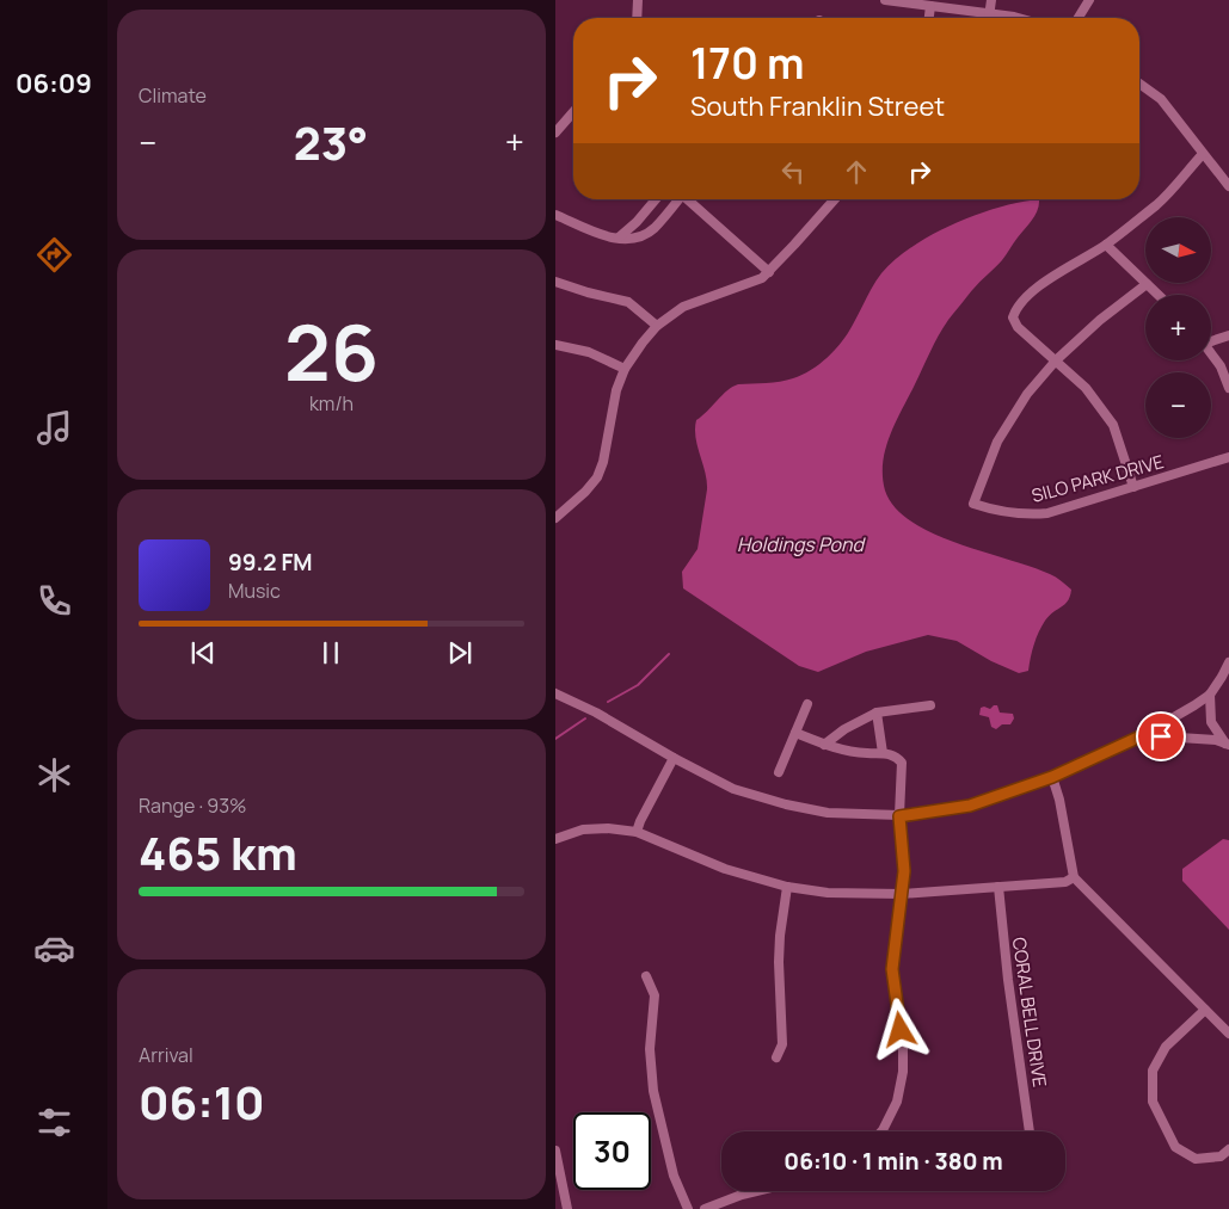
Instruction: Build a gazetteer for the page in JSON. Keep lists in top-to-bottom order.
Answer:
{
  "streets": {
    "street": ["SILO PARK DRIVE", "CORAL BELL DRIVE"]
  },
  "water": ["Holdings Pond"],
  "north": "right",
  "page": {
    "tabs": "06:09",
    "tile": [
      "Climate",
      ["26", "km/h"],
      ["Range · 93%", "465 km"],
      ["Arrival", "06:10"]
    ],
    "turn": ["170 m", "South Franklin Street"],
    "heat": ["−", "23°", "+"],
    "map_buttons": ["+", "−"],
    "song": ["99.2 FM", "Music"],
    "limit": "30",
    "trip": "06:10 · 1 min · 380 m"
  }
}
